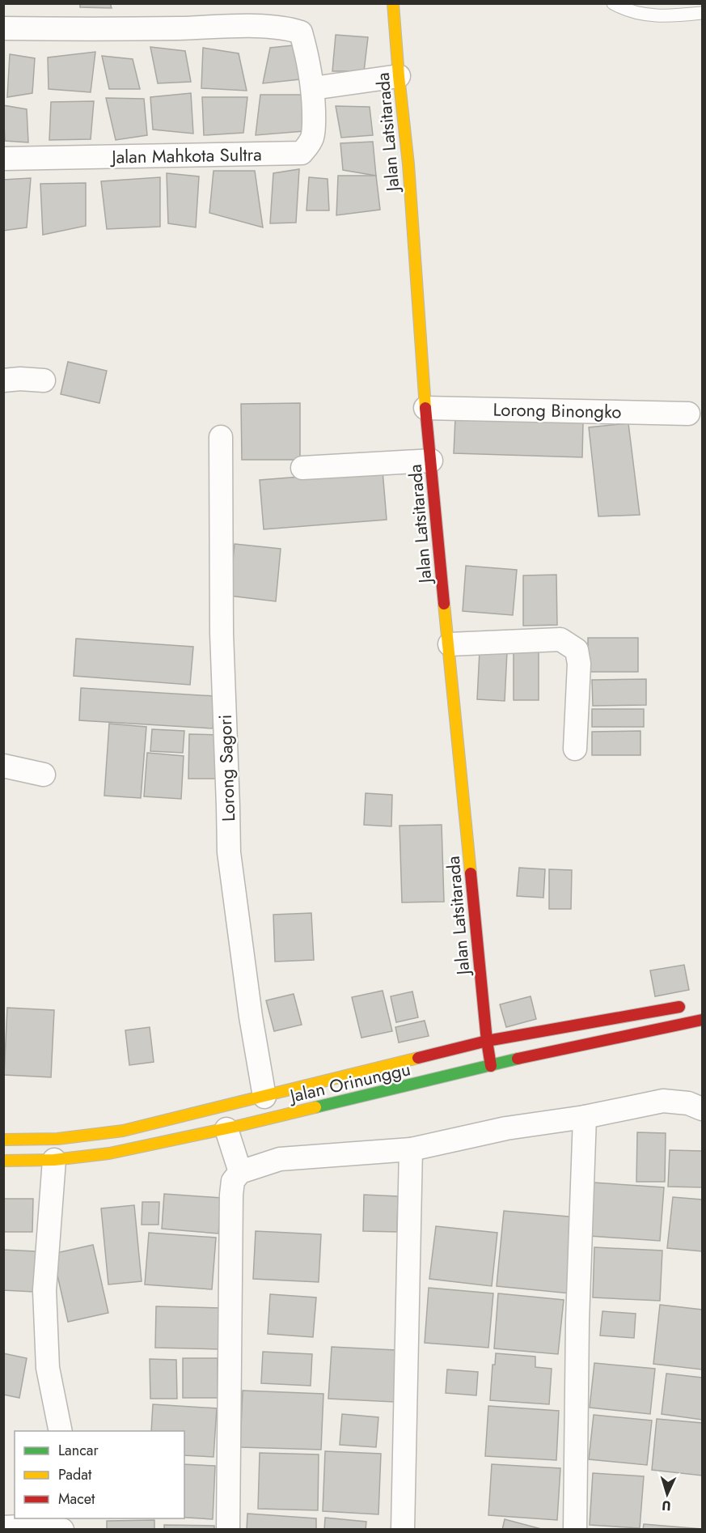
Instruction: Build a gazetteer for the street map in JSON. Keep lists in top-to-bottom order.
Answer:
{
  "streets": {
    "street": [
      "Jalan Latsitarada",
      "Jalan Mahkota Sultra",
      "Lorong Binongko",
      "Lorong Sagori",
      "Jalan Orinunggu"
    ]
  },
  "crossings": [
    ["Jalan Latsitarada", "Lorong Binongko"],
    ["Jalan Latsitarada", "Jalan Orinunggu"],
    ["Lorong Sagori", "Jalan Orinunggu"]
  ],
  "legend": ["Lancar", "Padat", "Macet"],
  "north": "bottom"
}
